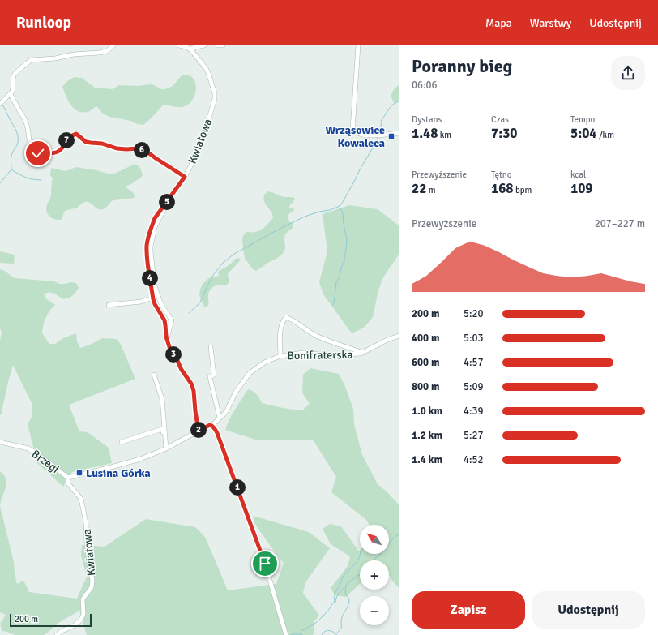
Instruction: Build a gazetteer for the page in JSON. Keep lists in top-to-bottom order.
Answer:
{
  "streets": {
    "street": ["Kwiatowa", "Bonifraterska", "Brzegi"]
  },
  "crossings": [
    ["Kwiatowa", "Brzegi"],
    ["Bonifraterska", "Brzegi"]
  ],
  "places": {
    "transit": ["Wrząsowice Kowaleca", "Lusina Górka"]
  },
  "scale_bar": "200 m",
  "north": "top left",
  "page": {
    "header": "Runloop",
    "nav": ["Mapa", "Warstwy", "Udostępnij"],
    "heading": ["Poranny bieg", "06:06"],
    "stats": [
      ["Dystans", "1.48 km"],
      ["Czas", "7:30"],
      ["Tempo", "5:04 /km"],
      ["Przewyższenie", "22 m"],
      ["Tętno", "168 bpm"],
      ["kcal", "109"]
    ],
    "pins": [
      "7",
      "6",
      "5",
      "4",
      "3",
      "2",
      "1"
    ],
    "chart": ["Przewyższenie", "207–227 m"],
    "list": [
      {
        "name": "200 m",
        "note": "5:20"
      },
      {
        "name": "400 m",
        "note": "5:03"
      },
      {
        "name": "600 m",
        "note": "4:57"
      },
      {
        "name": "800 m",
        "note": "5:09"
      },
      {
        "name": "1.0 km",
        "note": "4:39"
      },
      {
        "name": "1.2 km",
        "note": "5:27"
      },
      {
        "name": "1.4 km",
        "note": "4:52"
      }
    ],
    "map_buttons": ["+", "−"],
    "buttons": ["Zapisz", "Udostępnij"],
    "scale": "200 m"
  }
}
